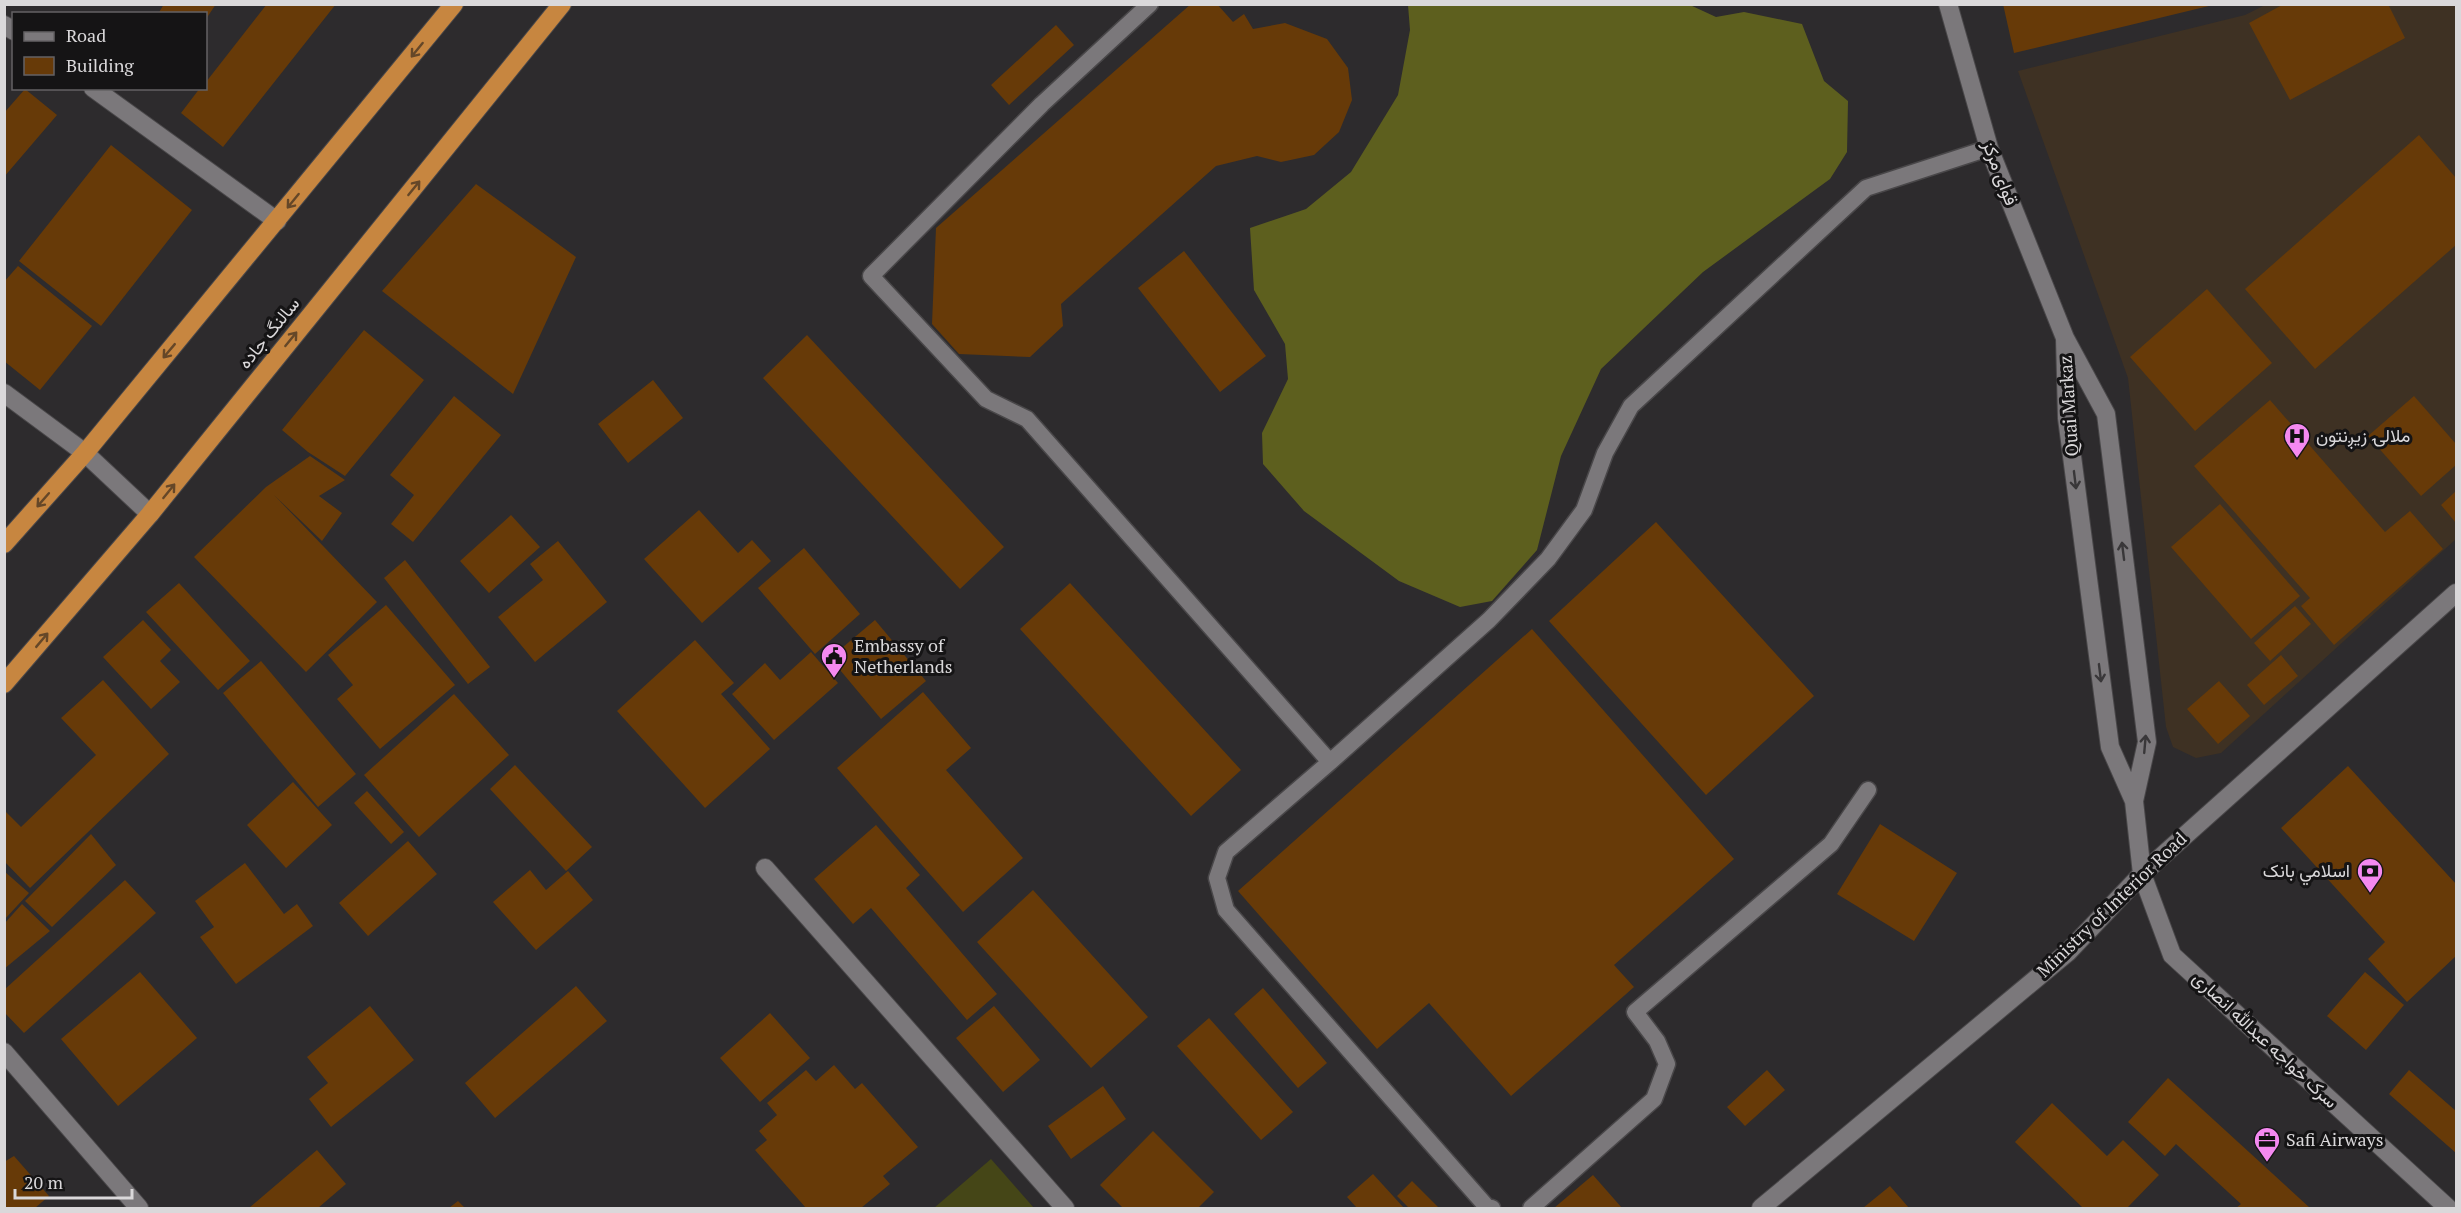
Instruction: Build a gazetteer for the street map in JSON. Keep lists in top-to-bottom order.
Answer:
{
  "streets": {
    "highway": ["سالنگ جاده"],
    "street": [
      "قوای مرکز",
      "Quai Markaz",
      "Ministry of Interior Road",
      "سرک خواجه عبدالله انصاری"
    ]
  },
  "crossings": [
    ["قوای مرکز", "Quai Markaz"],
    ["Quai Markaz", "Ministry of Interior Road"],
    ["Quai Markaz", "سرک خواجه عبدالله انصاری"],
    ["Ministry of Interior Road", "سرک خواجه عبدالله انصاری"]
  ],
  "places": {
    "hospital": ["ملالۍ زیږنتون"],
    "public building": ["Embassy of Netherlands"],
    "bank": ["اسلامي بانک"],
    "office": ["Safi Airways"]
  },
  "legend": ["Road", "Building"],
  "scale_bar": "20 m"
}
